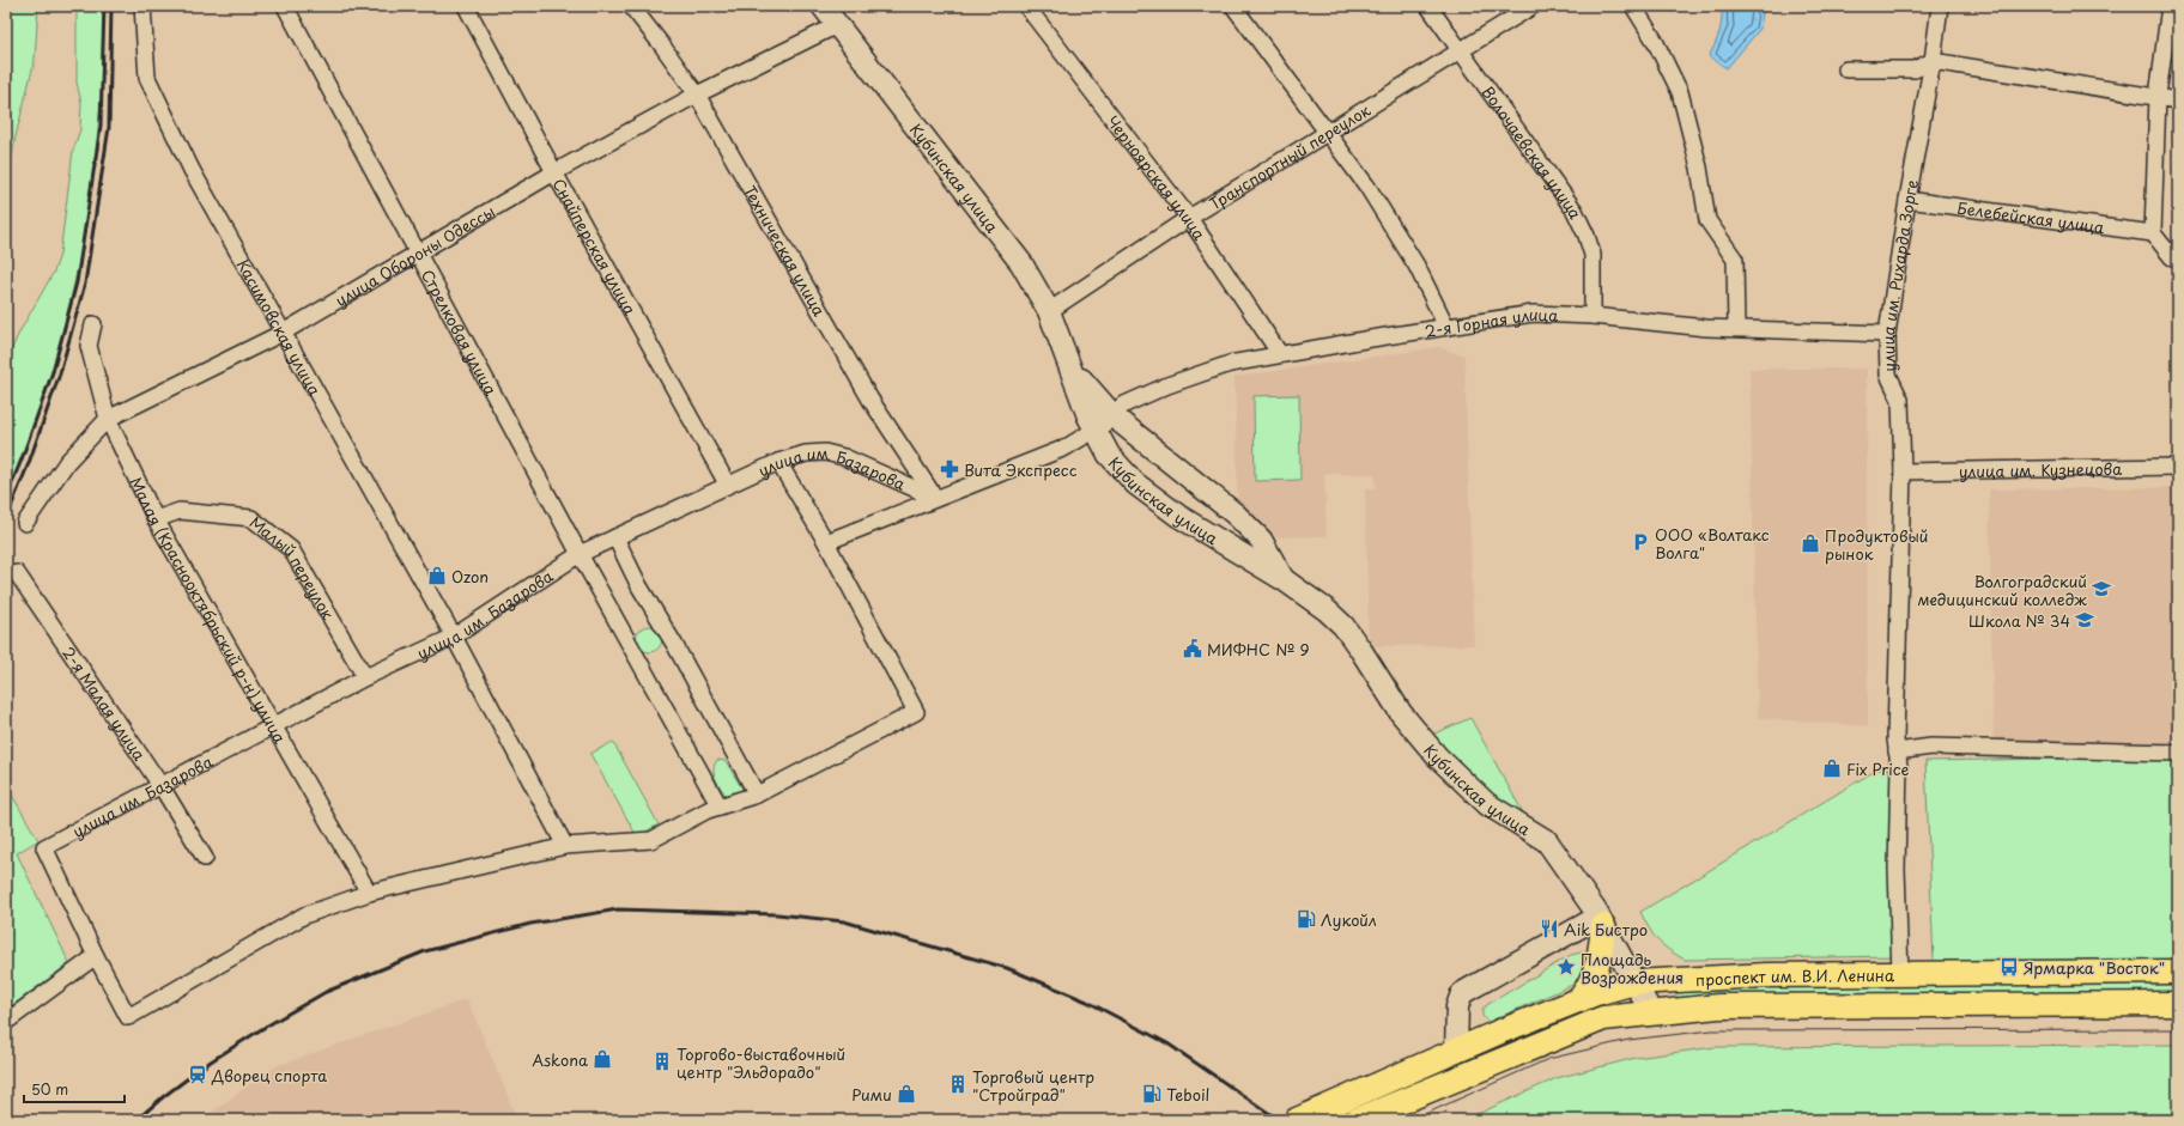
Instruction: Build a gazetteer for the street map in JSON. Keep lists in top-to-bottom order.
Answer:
{
  "streets": {
    "main road": ["проспект им. В.И. Ленина"],
    "street": [
      "Волочаевская улица",
      "Транспортный переулок",
      "Кубинская улица",
      "Черноярская улица",
      "Белебейская улица",
      "Снайперская улица",
      "Техническая улица",
      "улица Обороны Одессы",
      "улица им. Рихарда Зорге",
      "2-я Горная улица",
      "Касимовская улица",
      "Стрелковая улица",
      "улица им. Кузнецова",
      "улица им. Базарова",
      "Малый переулок",
      "Малая (Краснооктябрьский р-н) улица",
      "2-я Малая улица"
    ]
  },
  "crossings": [
    ["Волочаевская улица", "Транспортный переулок"],
    ["Волочаевская улица", "2-я Горная улица"],
    ["Транспортный переулок", "Кубинская улица"],
    ["Транспортный переулок", "Черноярская улица"],
    ["Кубинская улица", "улица Обороны Одессы"],
    ["Кубинская улица", "2-я Горная улица"],
    ["Кубинская улица", "проспект им. В.И. Ленина"],
    ["Черноярская улица", "2-я Горная улица"],
    ["Белебейская улица", "улица им. Рихарда Зорге"],
    ["Снайперская улица", "улица Обороны Одессы"],
    ["Снайперская улица", "улица им. Базарова"],
    ["Техническая улица", "улица Обороны Одессы"],
    ["Техническая улица", "улица им. Базарова"],
    ["улица Обороны Одессы", "Касимовская улица"],
    ["улица Обороны Одессы", "Стрелковая улица"],
    ["улица Обороны Одессы", "Малая (Краснооктябрьский р-н) улица"],
    ["улица им. Рихарда Зорге", "2-я Горная улица"],
    ["улица им. Рихарда Зорге", "улица им. Кузнецова"],
    ["улица им. Рихарда Зорге", "проспект им. В.И. Ленина"],
    ["Касимовская улица", "улица им. Базарова"],
    ["Стрелковая улица", "улица им. Базарова"],
    ["улица им. Базарова", "Малый переулок"],
    ["улица им. Базарова", "Малая (Краснооктябрьский р-н) улица"],
    ["улица им. Базарова", "2-я Малая улица"],
    ["Малый переулок", "Малая (Краснооктябрьский р-н) улица"]
  ],
  "places": {
    "pharmacy": ["Вита Экспресс"],
    "parking": ["ООО «Волтакс Волга\""],
    "shop": [
      "Продуктовый рынок",
      "Ozon",
      "Fix Price",
      "Askona",
      "Рими"
    ],
    "school or university": ["Волгоградский медицинский колледж", "Школа № 34"],
    "public building": ["МИФНС № 9"],
    "fuel station": ["Лукойл", "Teboil"],
    "restaurant": ["Aik Бистро"],
    "place": ["Площадь Возрождения"],
    "bus stop": ["Ярмарка \"Восток\""],
    "building": ["Торгово-выставочный центр \"Эльдорадо\"", "Торговый центр \"Стройград\""],
    "station": ["Дворец спорта"]
  },
  "scale_bar": "50 m"
}
